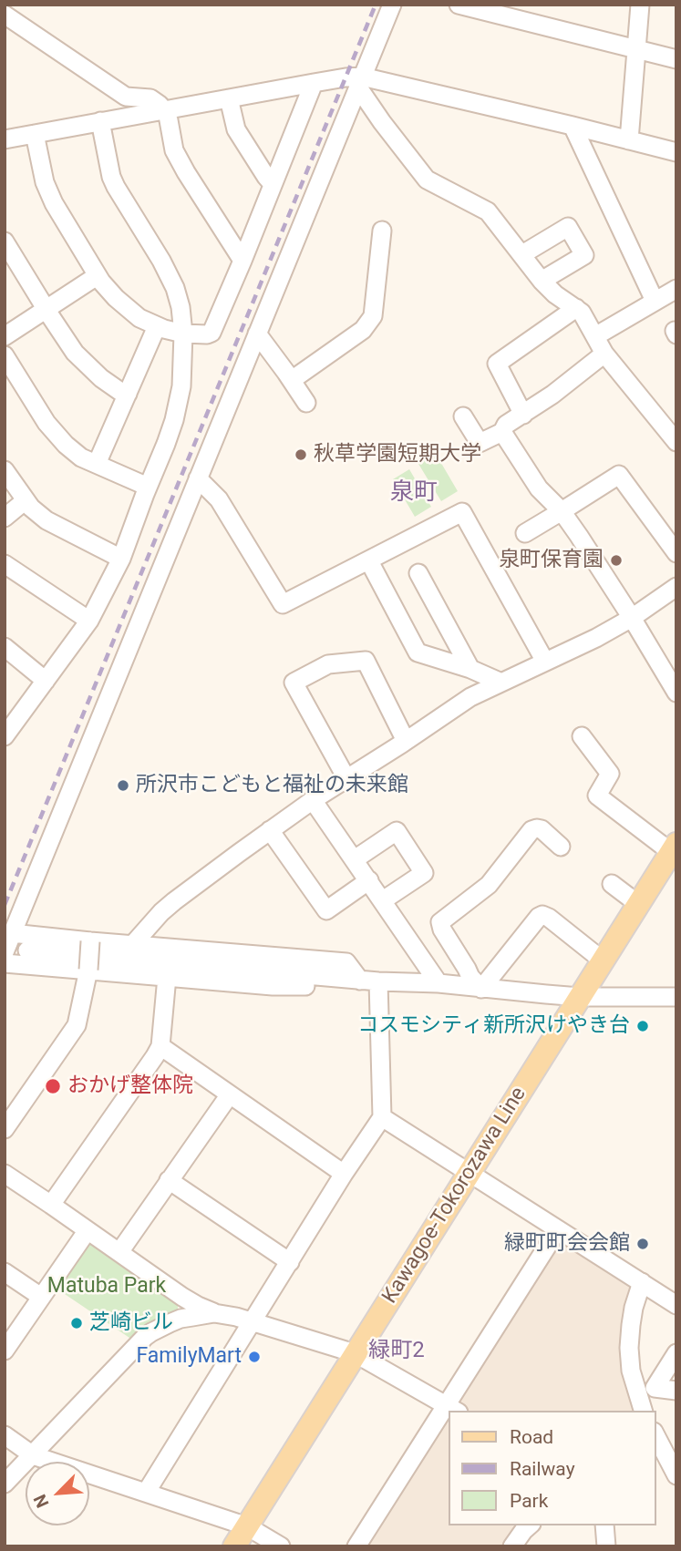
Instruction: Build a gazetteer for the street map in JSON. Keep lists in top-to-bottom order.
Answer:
{
  "streets": {
    "main road": ["Kawagoe-Tokorozawa Line"]
  },
  "districts": ["泉町", "緑町2"],
  "parks": ["Matuba Park"],
  "places": [
    "秋草学園短期大学",
    "泉町保育園",
    "所沢市こどもと福祉の未来館",
    "コスモシティ新所沢けやき台",
    "おかげ整体院",
    "緑町町会会館",
    "芝崎ビル",
    "FamilyMart"
  ],
  "legend": ["Road", "Railway", "Park"],
  "north": "bottom left"
}
